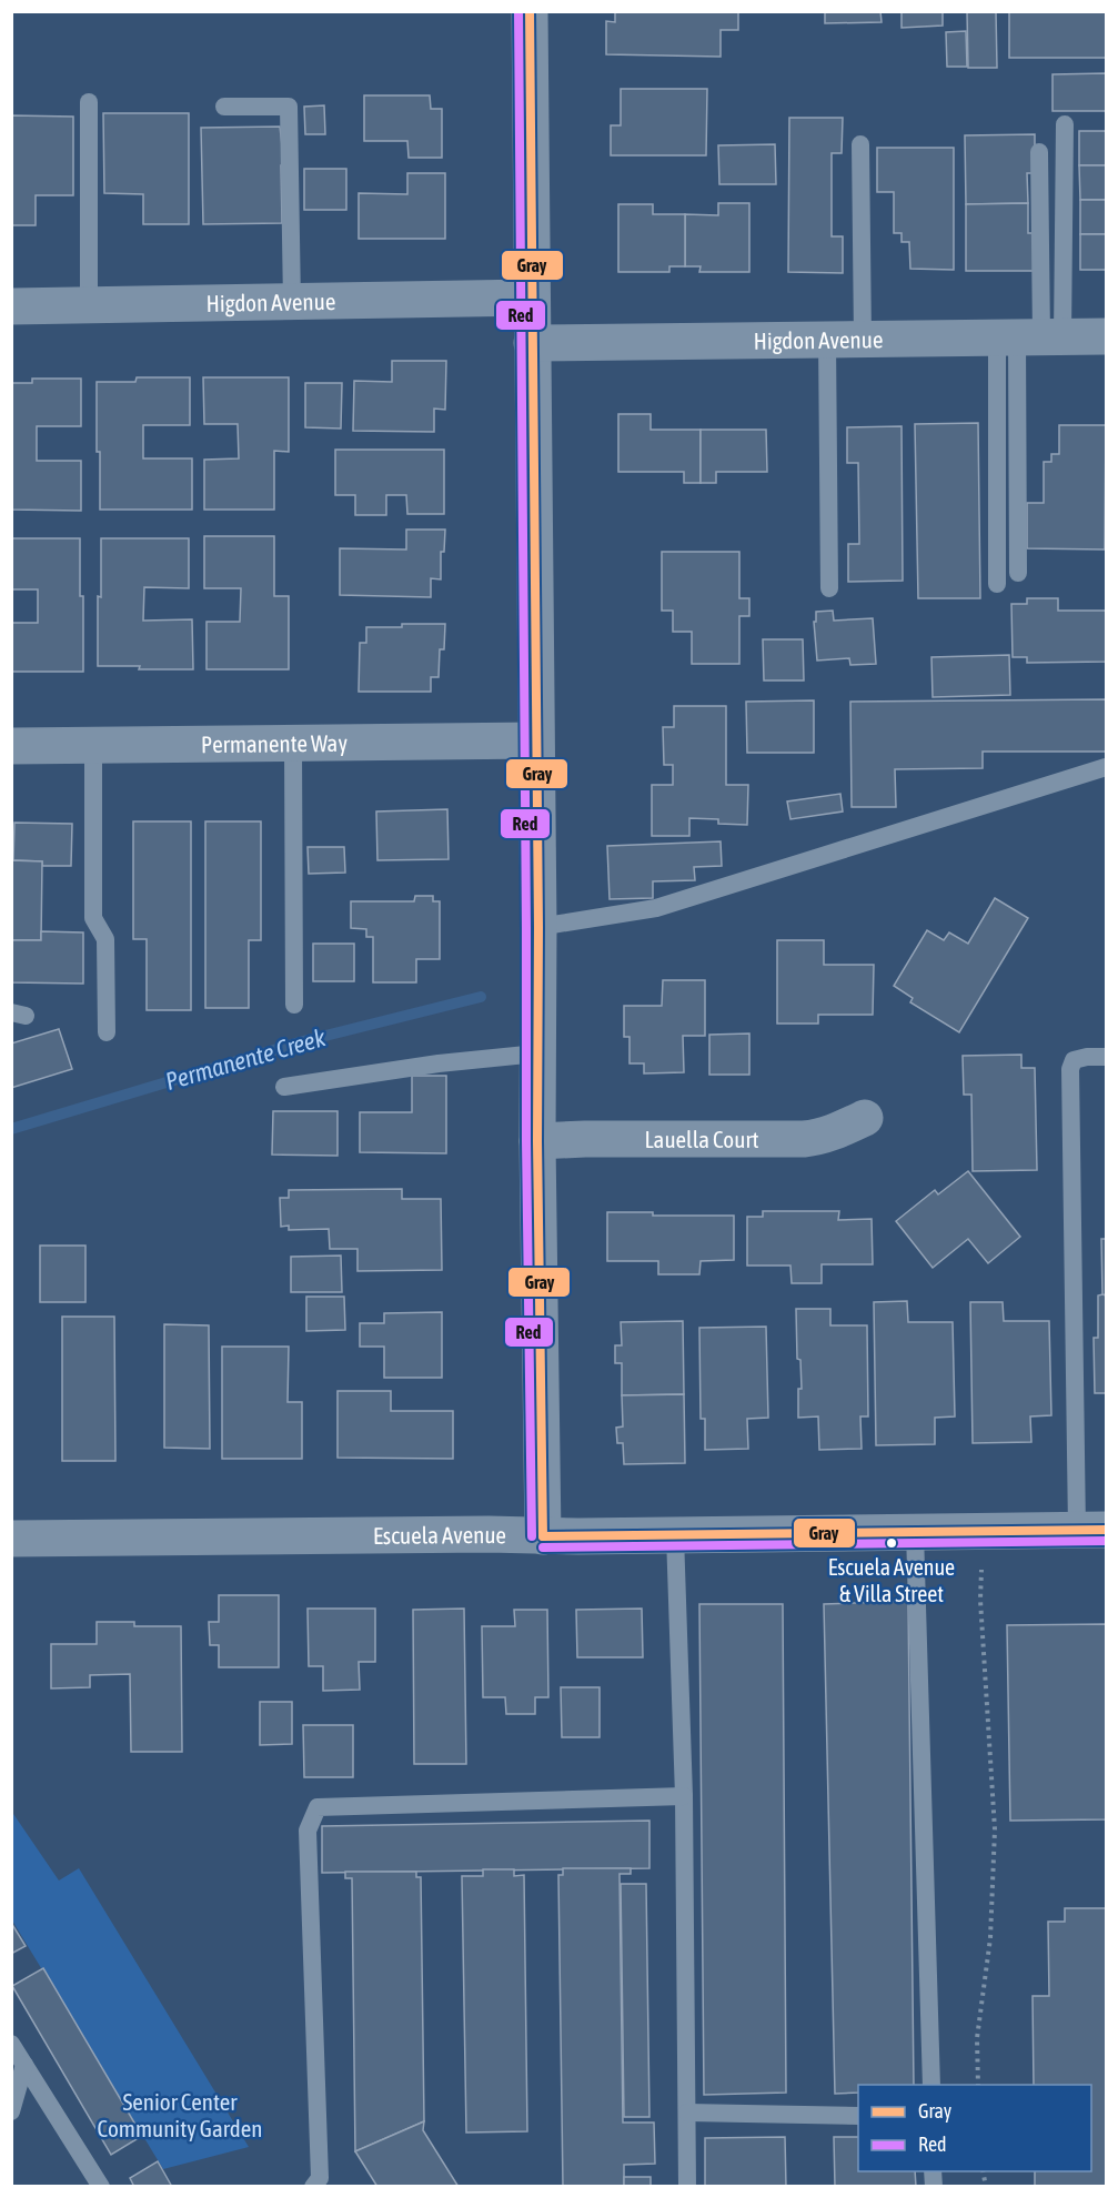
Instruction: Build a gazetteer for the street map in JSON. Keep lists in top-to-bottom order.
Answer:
{
  "streets": {
    "street": [
      "Higdon Avenue",
      "Permanente Way",
      "Lauella Court",
      "Escuela Avenue"
    ]
  },
  "water": ["Permanente Creek"],
  "parks": ["Senior Center Community Garden"],
  "places": ["Escuela Avenue & Villa Street"],
  "lines": ["transit line Gray", "transit line Red"],
  "legend": ["Gray", "Red"]
}
